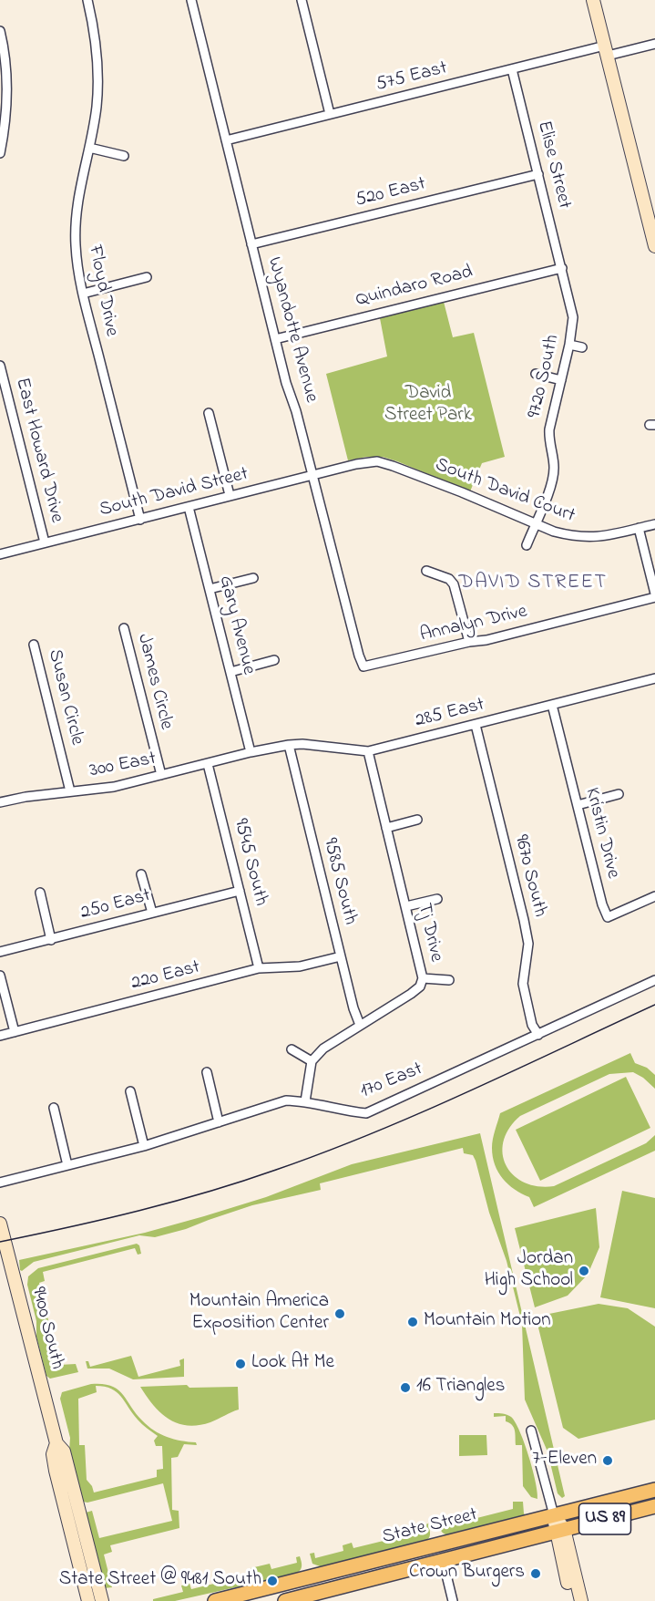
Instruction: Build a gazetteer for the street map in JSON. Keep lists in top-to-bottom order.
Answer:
{
  "streets": {
    "main road": ["US 89", "State Street"],
    "street": [
      "575 East",
      "Elise Street",
      "520 East",
      "Quindaro Road",
      "Floyd Drive",
      "Wyandotte Avenue",
      "9720 South",
      "East Howard Drive",
      "South David Court",
      "South David Street",
      "Annalyn Drive",
      "Gary Avenue",
      "James Circle",
      "Susan Circle",
      "285 East",
      "300 East",
      "Kristin Drive",
      "9545 South",
      "9670 South",
      "9585 South",
      "250 East",
      "Tj Drive",
      "220 East",
      "170 East",
      "9400 South"
    ]
  },
  "crossings": [
    ["575 East", "Elise Street"],
    ["575 East", "Wyandotte Avenue"],
    ["Elise Street", "520 East"],
    ["Elise Street", "Quindaro Road"],
    ["Elise Street", "9720 South"],
    ["520 East", "Wyandotte Avenue"],
    ["Quindaro Road", "Wyandotte Avenue"],
    ["Quindaro Road", "9720 South"],
    ["Floyd Drive", "South David Street"],
    ["Wyandotte Avenue", "South David Street"],
    ["Wyandotte Avenue", "Annalyn Drive"],
    ["9720 South", "South David Court"],
    ["East Howard Drive", "South David Street"],
    ["South David Court", "South David Street"],
    ["South David Street", "Gary Avenue"],
    ["Gary Avenue", "285 East"],
    ["Gary Avenue", "300 East"],
    ["James Circle", "300 East"],
    ["Susan Circle", "300 East"],
    ["285 East", "300 East"],
    ["285 East", "Kristin Drive"],
    ["285 East", "9670 South"],
    ["285 East", "9585 South"],
    ["285 East", "Tj Drive"],
    ["300 East", "9545 South"],
    ["9545 South", "250 East"],
    ["9545 South", "220 East"],
    ["9670 South", "170 East"],
    ["9585 South", "Tj Drive"],
    ["9585 South", "220 East"]
  ],
  "districts": ["DAVID STREET"],
  "parks": ["David Street Park"],
  "places": [
    "Jordan High School",
    "Mountain America Exposition Center",
    "Mountain Motion",
    "Look At Me",
    "16 Triangles",
    "7-Eleven",
    "Crown Burgers",
    "State Street @ 9481 South"
  ]
}
